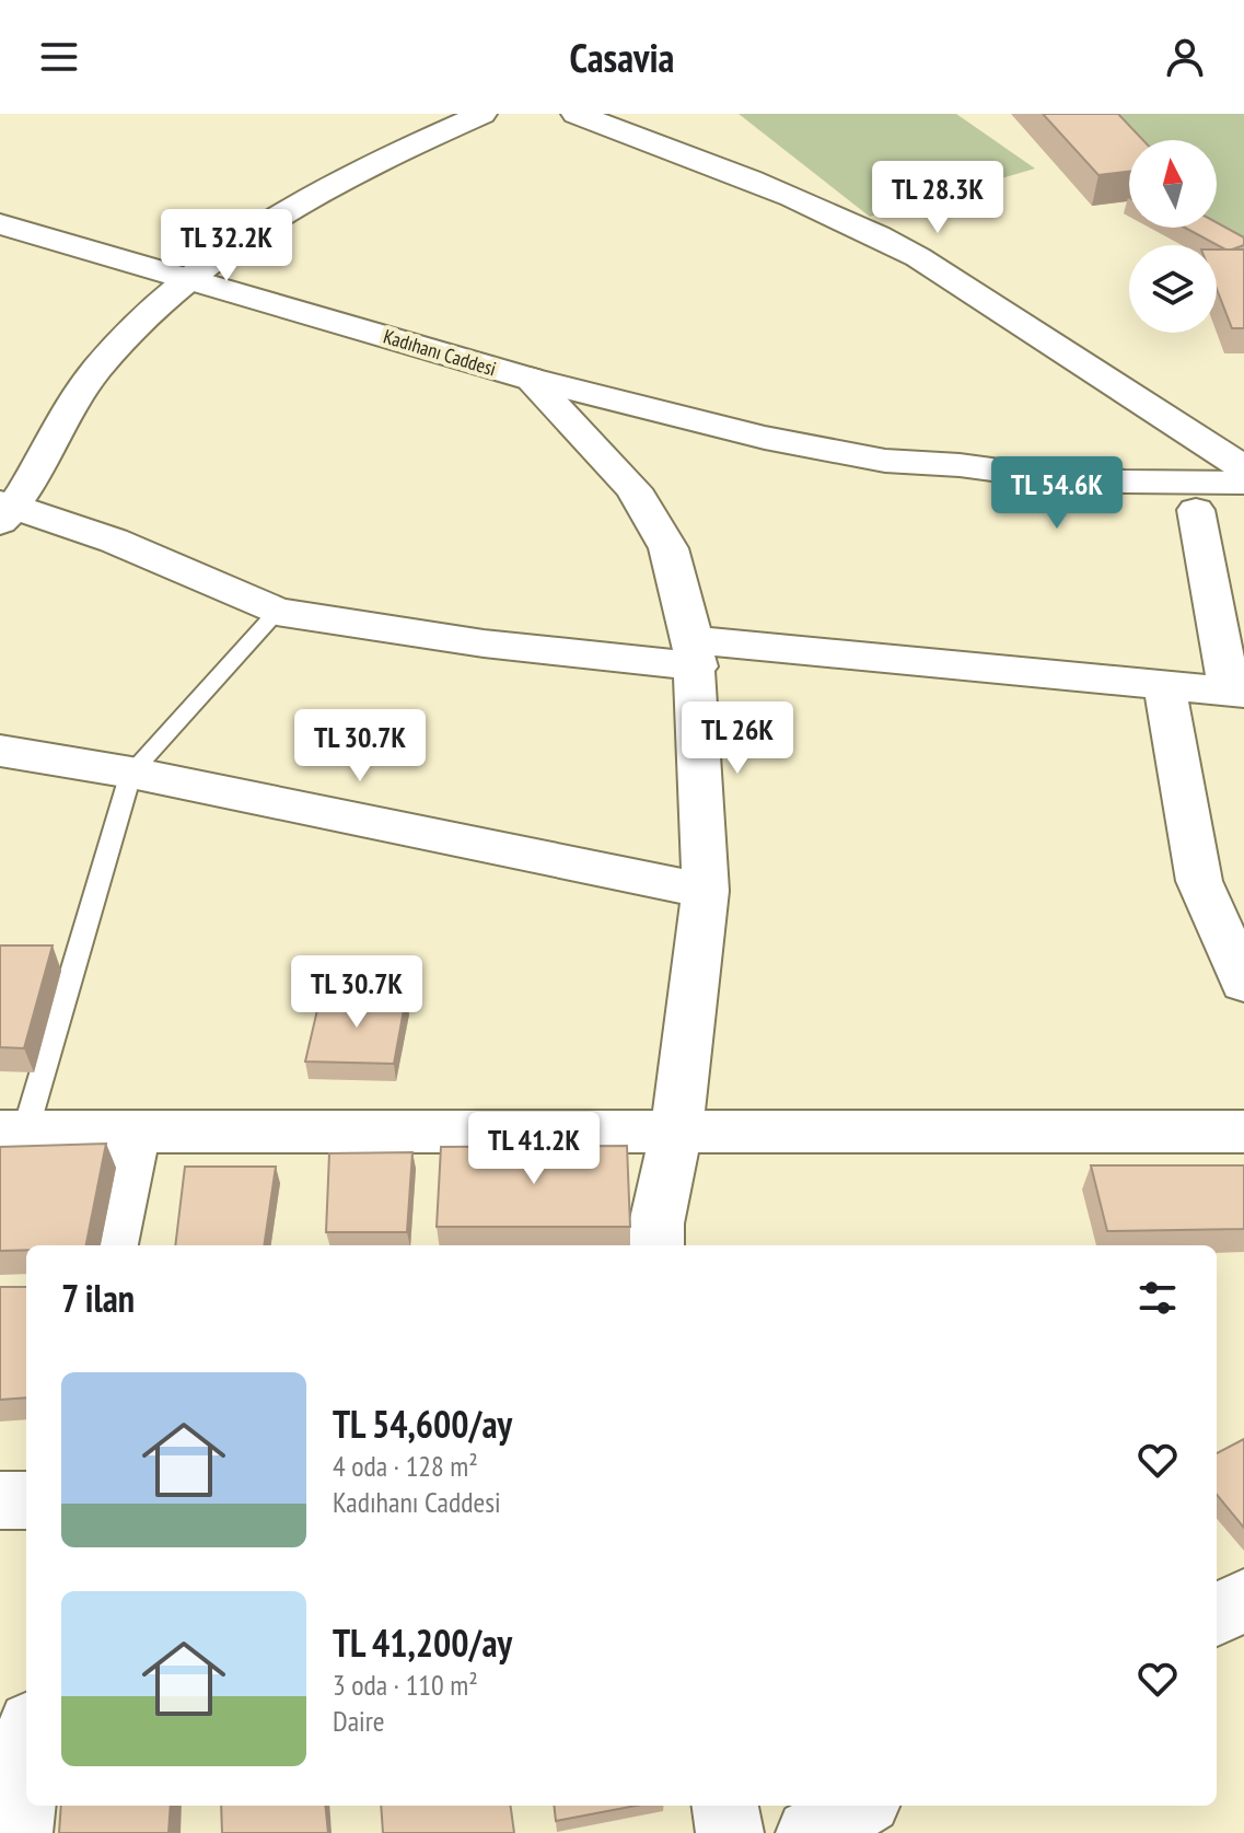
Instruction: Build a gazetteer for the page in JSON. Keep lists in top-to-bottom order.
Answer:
{
  "streets": {
    "street": ["Kadıhanı Caddesi"]
  },
  "north": "top",
  "page": {
    "header": "Casavia",
    "price": [
      "TL 28.3K",
      "TL 32.2K",
      "TL 54.6K",
      "TL 26K",
      "TL 30.7K",
      "TL 30.7K",
      "TL 41.2K"
    ],
    "heading": "7 ilan",
    "list": [
      {
        "name": "TL 54,600/ay",
        "note": "4 oda · 128 m² · Kadıhanı Caddesi"
      },
      {
        "name": "TL 41,200/ay",
        "note": "3 oda · 110 m² · Daire"
      }
    ]
  }
}
